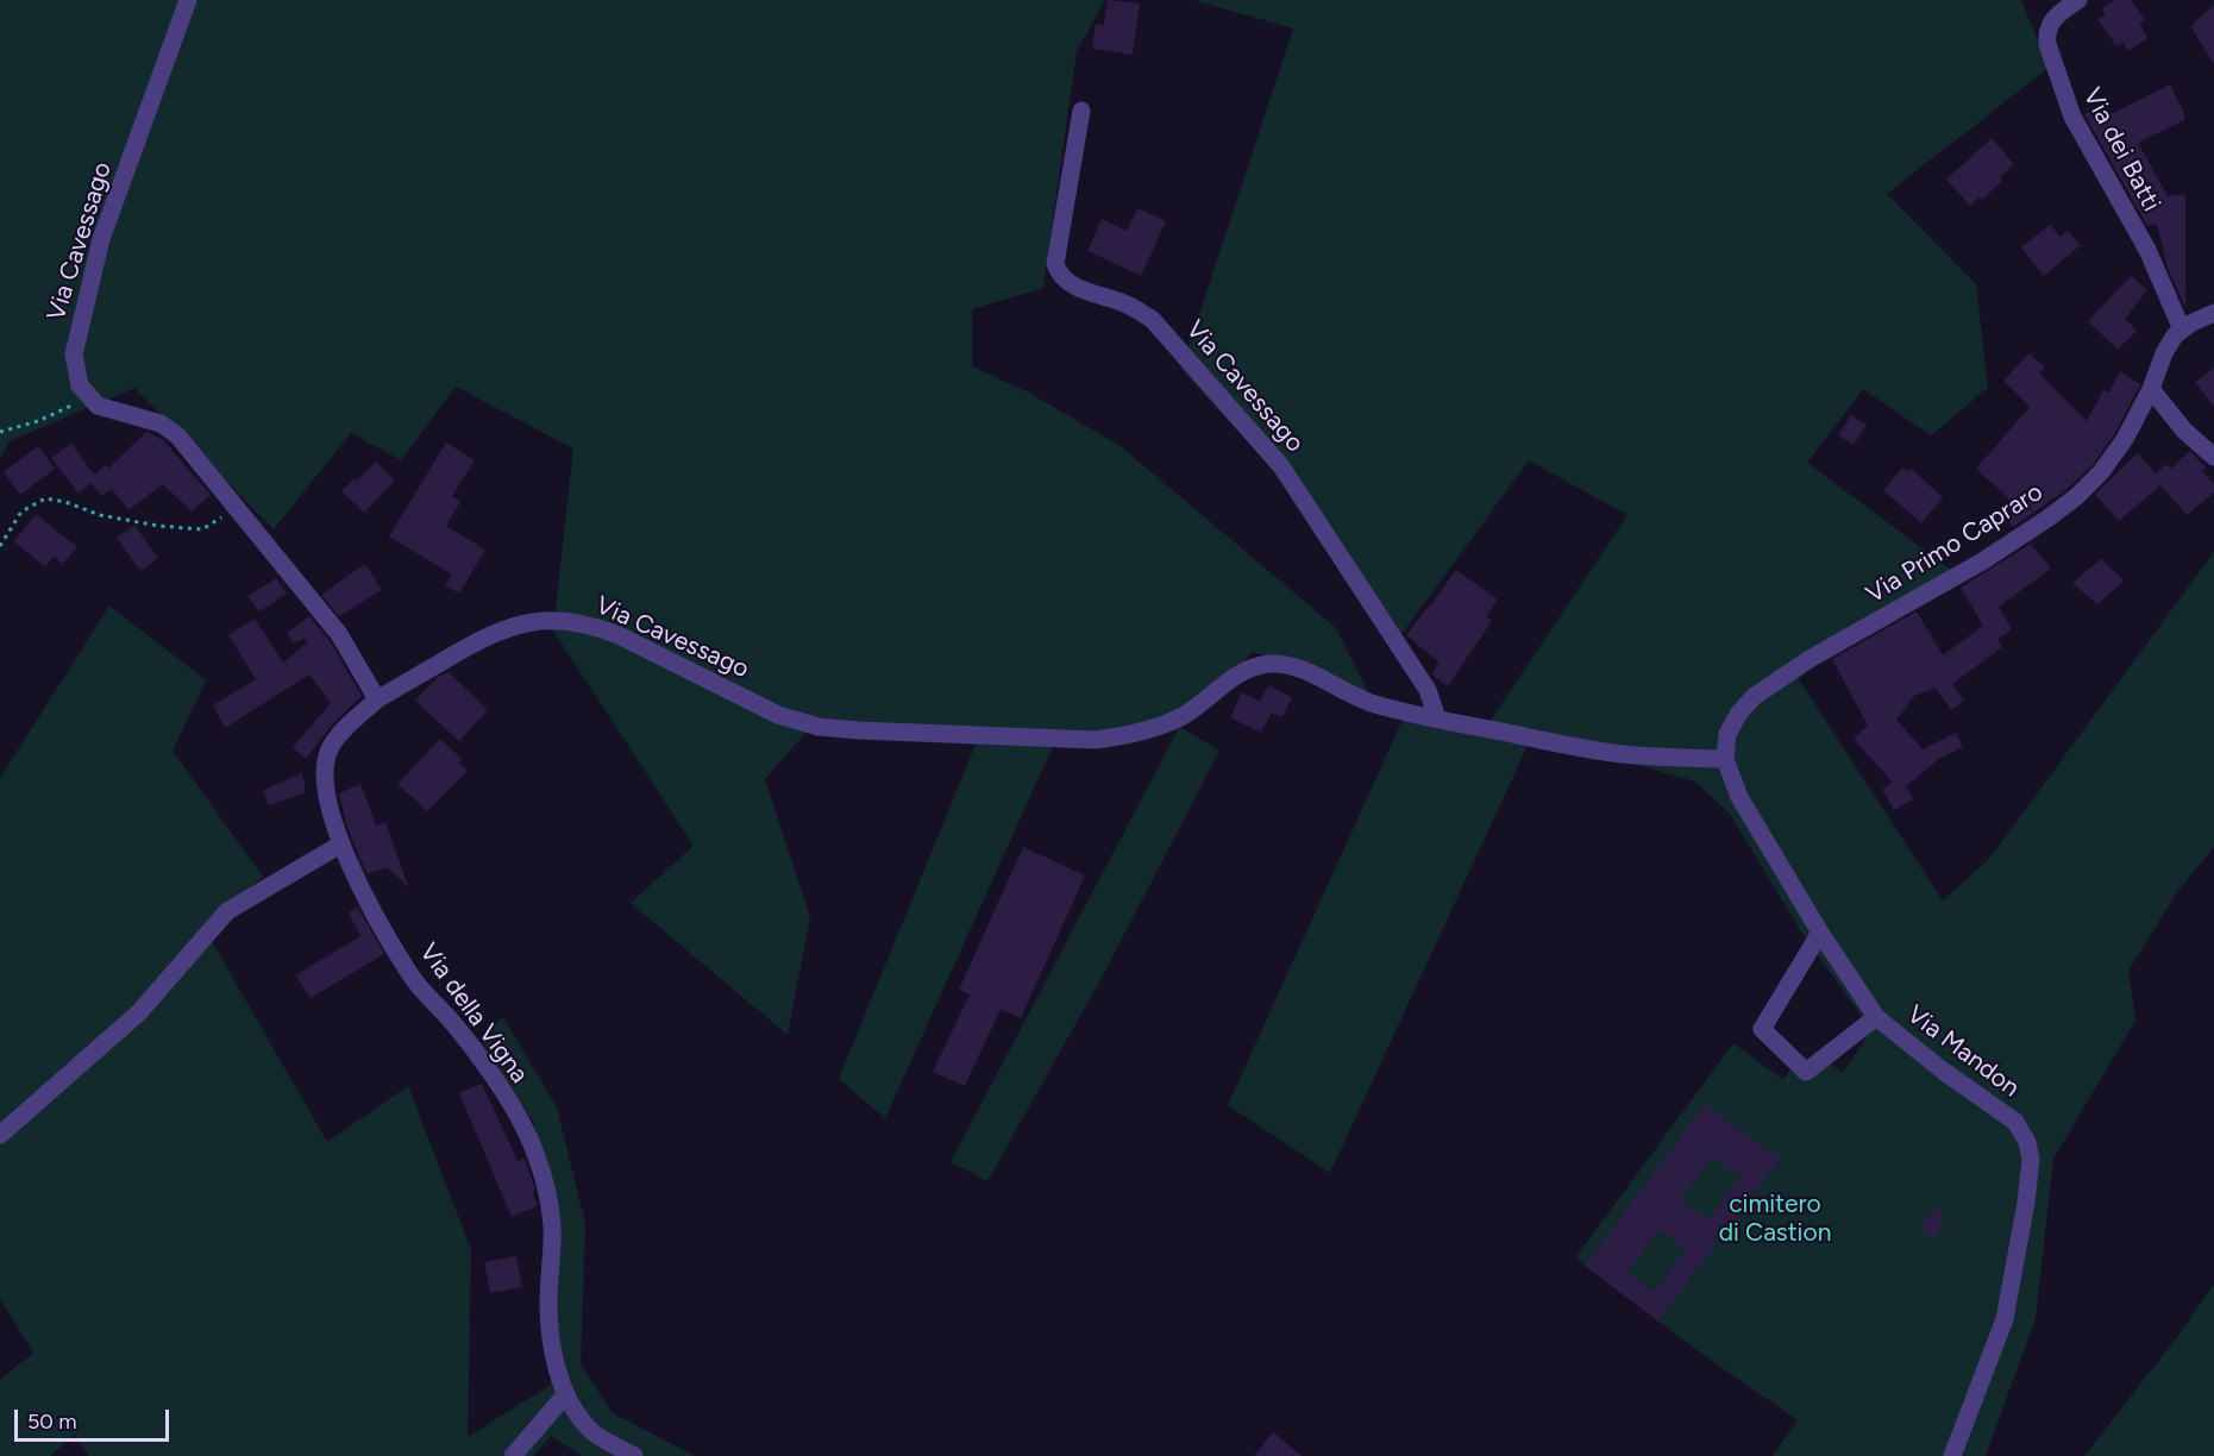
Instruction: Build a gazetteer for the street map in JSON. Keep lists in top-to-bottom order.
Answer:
{
  "streets": {
    "street": [
      "Via dei Batti",
      "Via Cavessago",
      "Via Primo Capraro",
      "Via della Vigna",
      "Via Mandon"
    ]
  },
  "crossings": [
    ["Via dei Batti", "Via Primo Capraro"],
    ["Via Cavessago", "Via Primo Capraro"],
    ["Via Cavessago", "Via della Vigna"],
    ["Via Cavessago", "Via Mandon"],
    ["Via Primo Capraro", "Via Mandon"]
  ],
  "parks": ["cimitero di Castion"],
  "scale_bar": "50 m"
}
